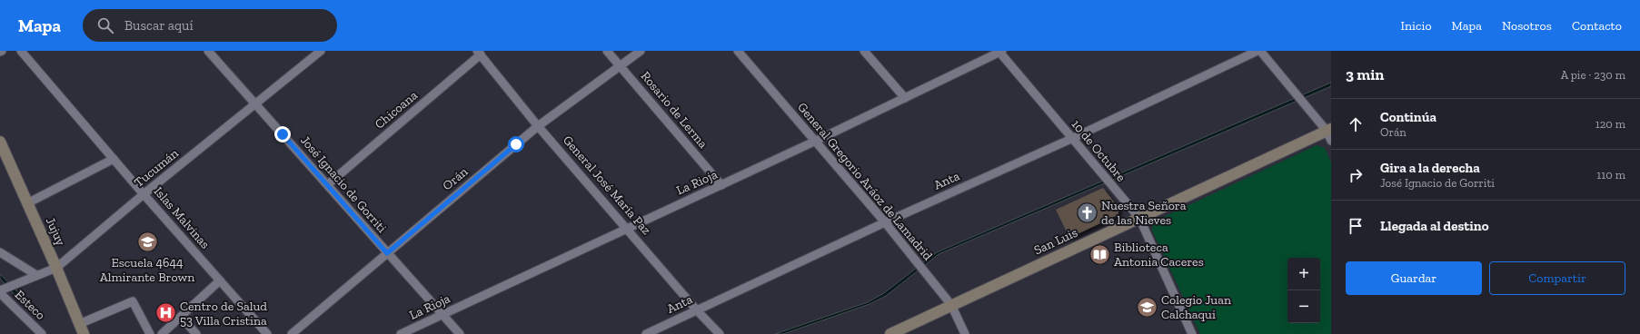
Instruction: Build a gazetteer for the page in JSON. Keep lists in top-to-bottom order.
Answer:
{
  "streets": {
    "street": [
      "Chicoana",
      "Rosario de Lerma",
      "10 de Octubre",
      "Tucumán",
      "Orán",
      "Anta",
      "General Gregorio Aráoz de Lamadrid",
      "La Rioja",
      "José Ignacio de Gorriti",
      "General José María Paz",
      "Islas Malvinas",
      "Jujuy",
      "San Luis",
      "Esteco"
    ]
  },
  "crossings": [
    ["Chicoana", "José Ignacio de Gorriti"],
    ["Chicoana", "General José María Paz"],
    ["Rosario de Lerma", "Orán"],
    ["Rosario de Lerma", "La Rioja"],
    ["10 de Octubre", "Anta"],
    ["10 de Octubre", "La Rioja"],
    ["10 de Octubre", "San Luis"],
    ["Tucumán", "José Ignacio de Gorriti"],
    ["Tucumán", "Islas Malvinas"],
    ["Tucumán", "Jujuy"],
    ["Tucumán", "Esteco"],
    ["Orán", "José Ignacio de Gorriti"],
    ["Orán", "General José María Paz"],
    ["Anta", "General Gregorio Aráoz de Lamadrid"],
    ["Anta", "General José María Paz"],
    ["General Gregorio Aráoz de Lamadrid", "La Rioja"],
    ["General Gregorio Aráoz de Lamadrid", "San Luis"],
    ["La Rioja", "José Ignacio de Gorriti"],
    ["La Rioja", "General José María Paz"]
  ],
  "places": {
    "church": ["Nuestra Señora de las Nieves"],
    "school or university": ["Escuela 4644 Almirante Brown", "Colegio Juan Calchaqui"],
    "library": ["Biblioteca Antonia Caceres"],
    "hospital": ["Centro de Salud 53 Villa Cristina"]
  },
  "page": {
    "header": "Mapa",
    "search": "Buscar aquí",
    "nav": [
      "Inicio",
      "Mapa",
      "Nosotros",
      "Contacto"
    ],
    "heading": ["3 min", "A pie · 230 m"],
    "list": [
      ["Continúa", "Orán", "120 m"],
      ["Gira a la derecha", "José Ignacio de Gorriti", "110 m"],
      "Llegada al destino"
    ],
    "buttons": ["Guardar", "Compartir"],
    "map_buttons": ["+", "−"]
  }
}
